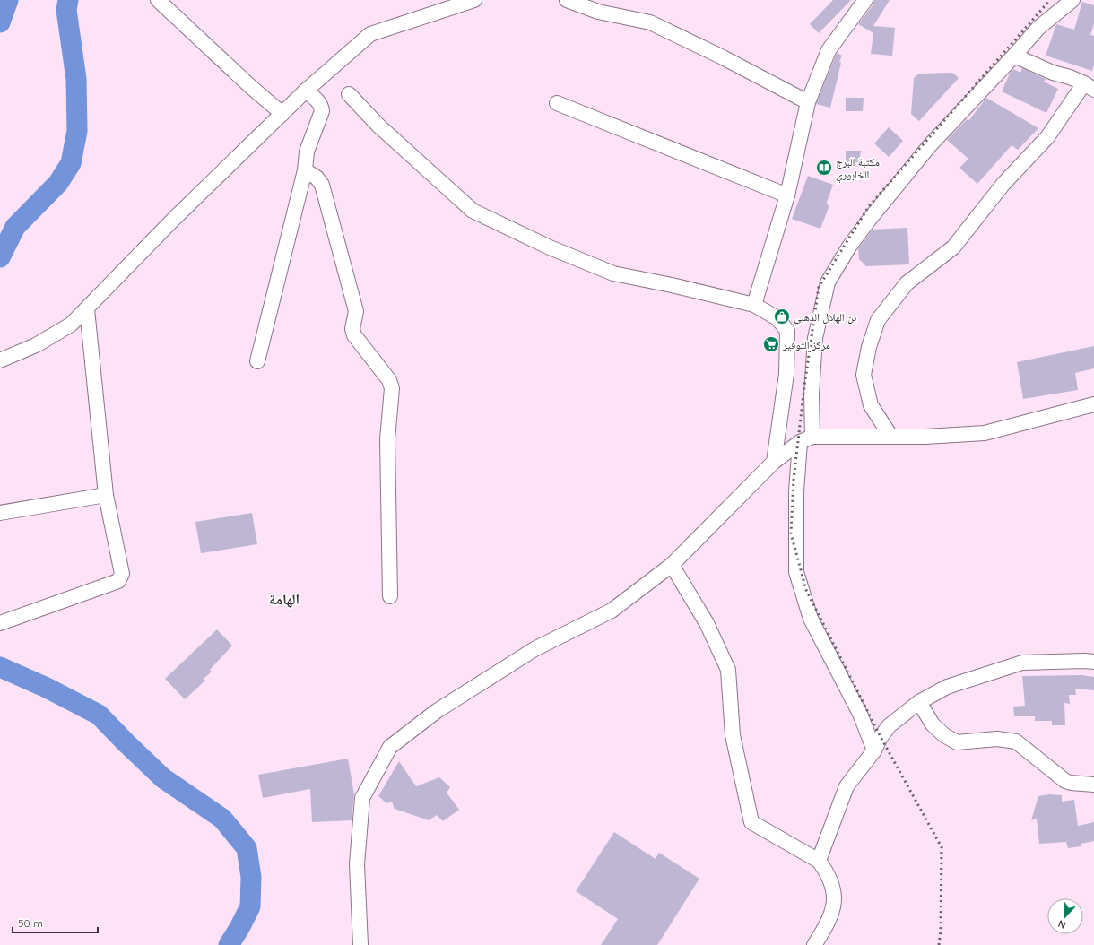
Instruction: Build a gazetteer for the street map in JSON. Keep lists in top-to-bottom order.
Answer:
{
  "districts": ["الهامة"],
  "places": {
    "library": ["مكتبة البرج الخابوري"],
    "shop": ["بن الهلال الذهبي"],
    "supermarket": ["مركز التوفير"]
  },
  "scale_bar": "50 m",
  "north": "bottom"
}
